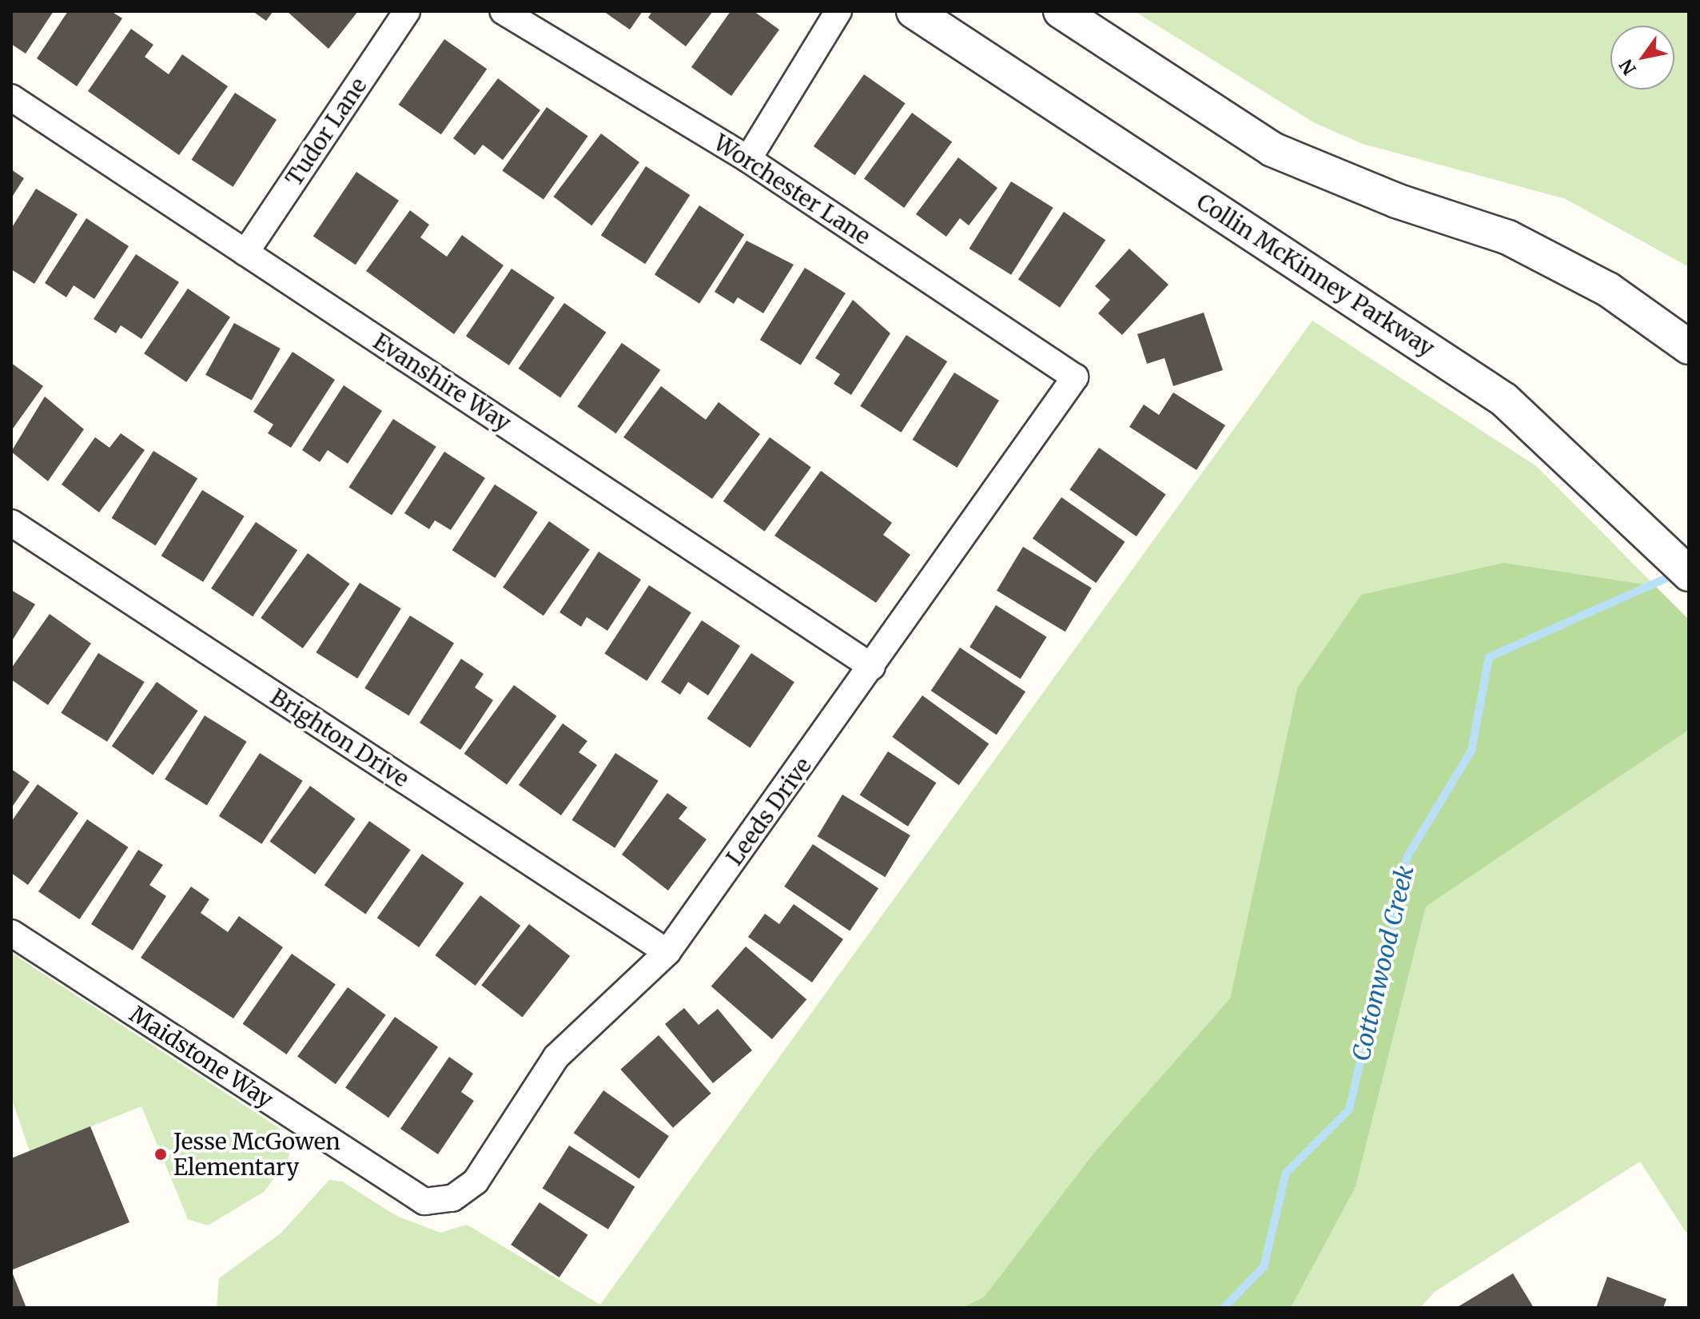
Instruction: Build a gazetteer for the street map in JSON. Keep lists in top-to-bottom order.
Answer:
{
  "streets": {
    "street": [
      "Tudor Lane",
      "Worchester Lane",
      "Collin McKinney Parkway",
      "Evanshire Way",
      "Brighton Drive",
      "Leeds Drive",
      "Maidstone Way"
    ]
  },
  "crossings": [
    ["Tudor Lane", "Evanshire Way"],
    ["Worchester Lane", "Leeds Drive"],
    ["Evanshire Way", "Leeds Drive"],
    ["Brighton Drive", "Leeds Drive"],
    ["Leeds Drive", "Maidstone Way"]
  ],
  "water": ["Cottonwood Creek"],
  "places": ["Jesse McGowen Elementary"],
  "north": "bottom left"
}
